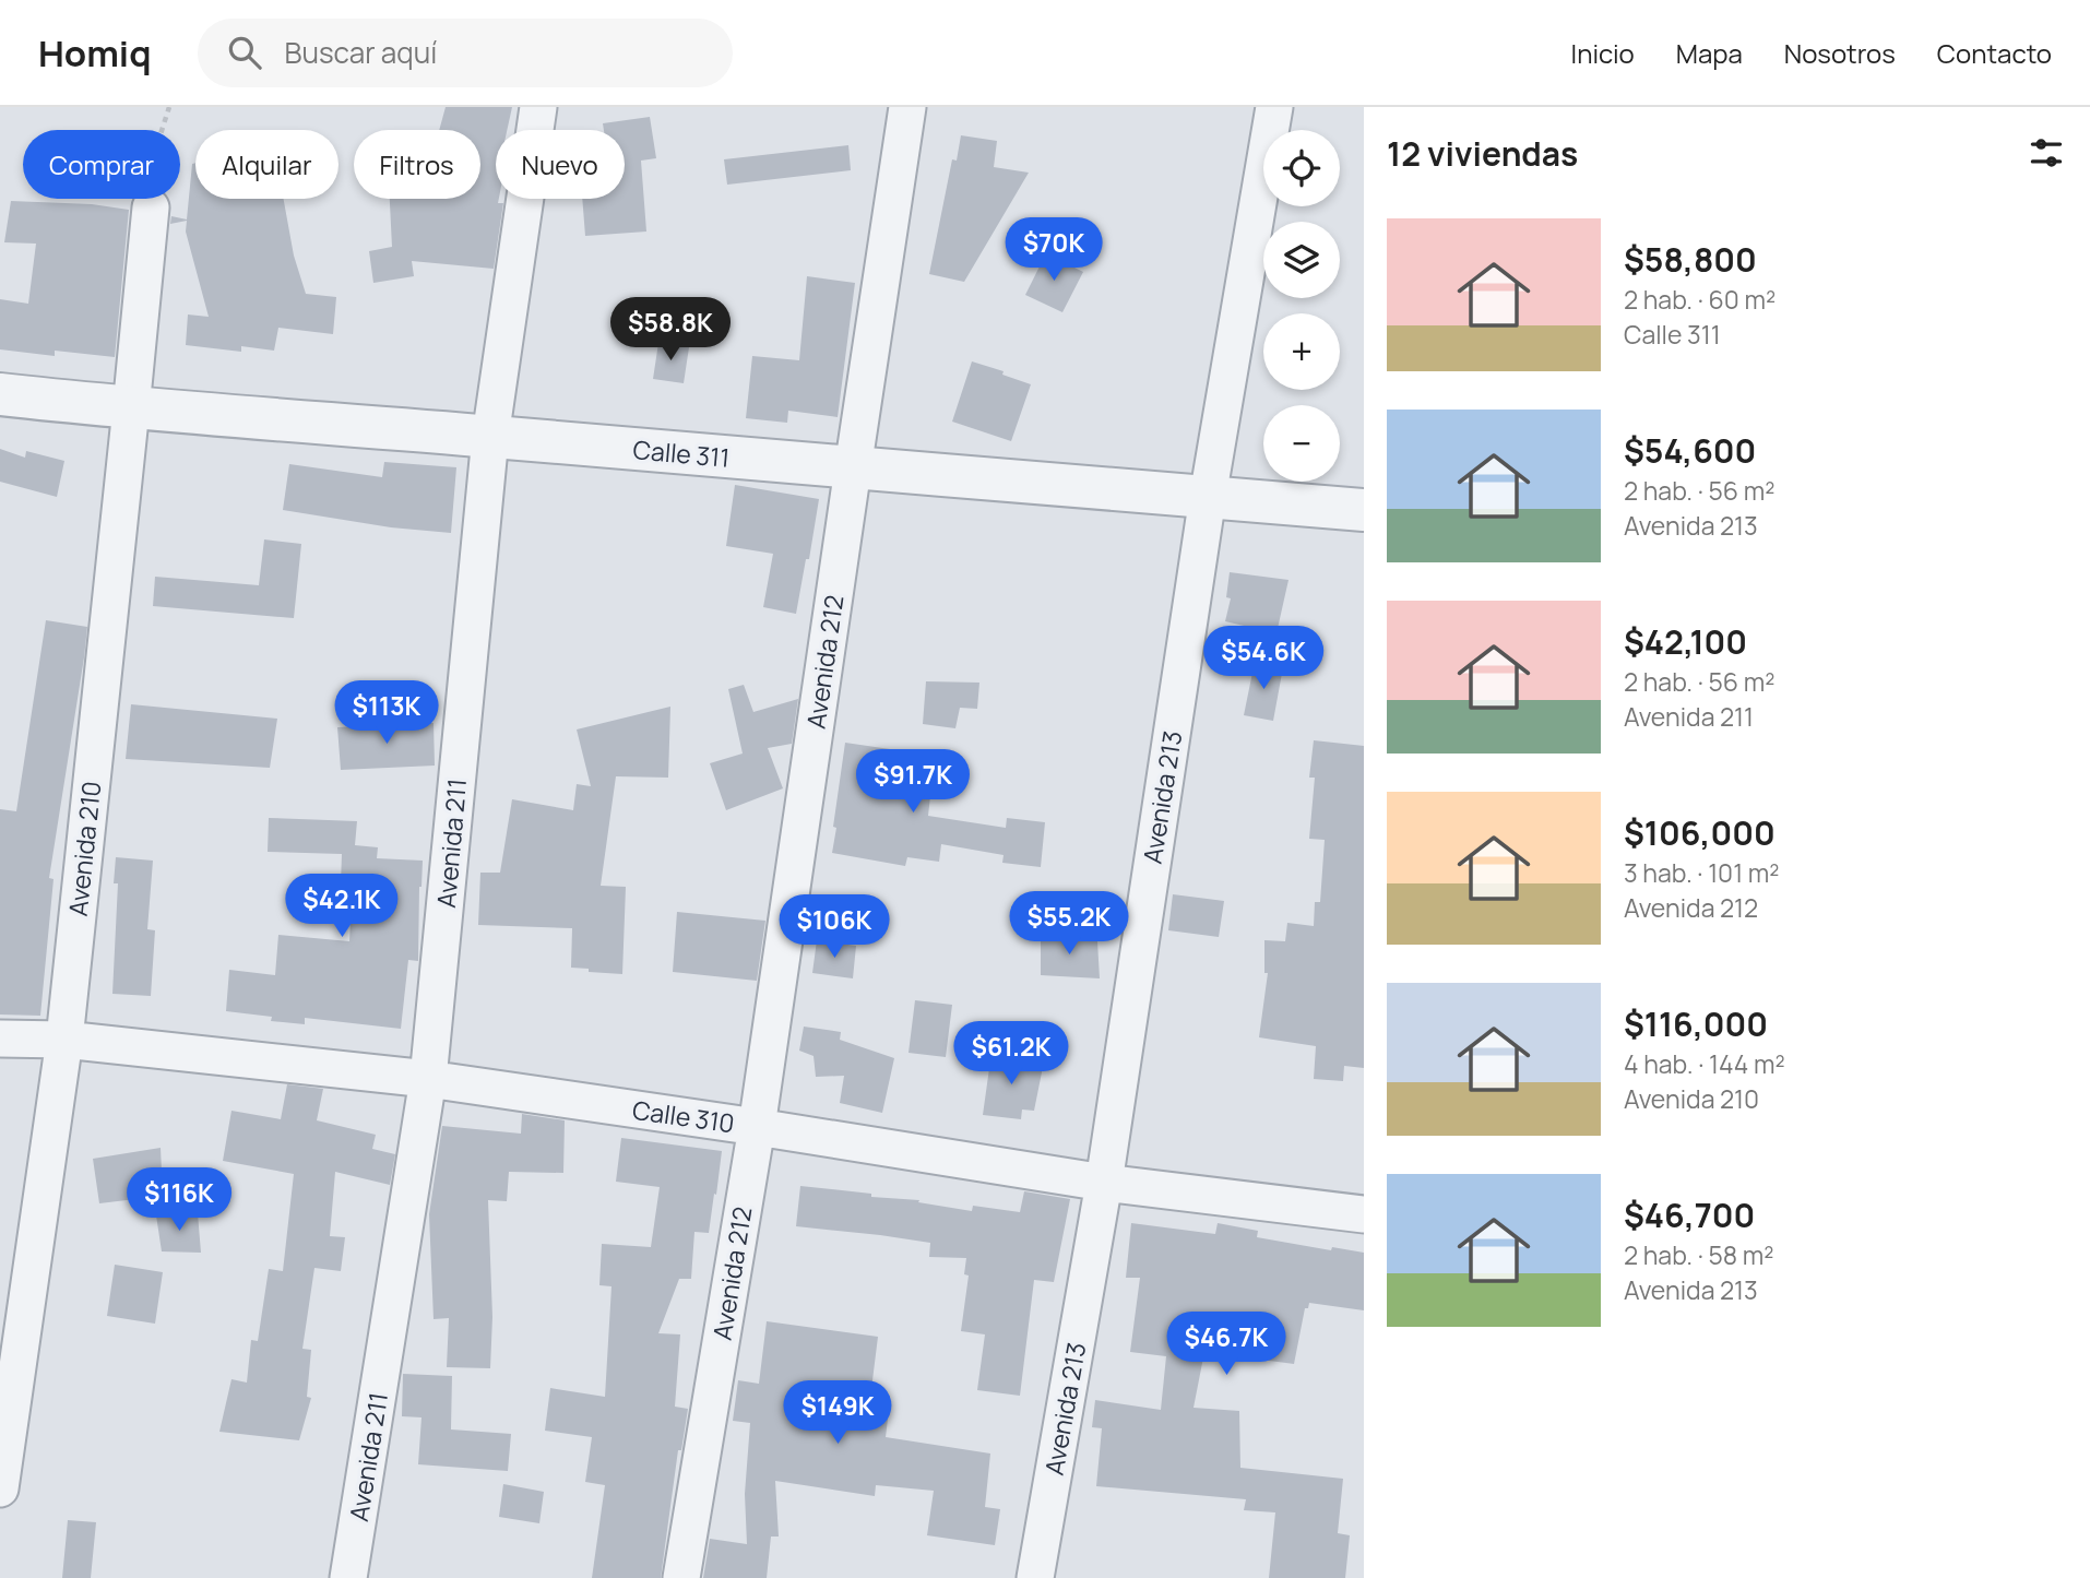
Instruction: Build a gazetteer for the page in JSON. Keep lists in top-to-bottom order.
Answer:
{
  "streets": {
    "street": [
      "Calle 311",
      "Avenida 212",
      "Avenida 213",
      "Avenida 211",
      "Avenida 210",
      "Calle 310"
    ]
  },
  "crossings": [
    ["Calle 311", "Avenida 212"],
    ["Calle 311", "Avenida 213"],
    ["Calle 311", "Avenida 211"],
    ["Calle 311", "Avenida 210"],
    ["Avenida 212", "Calle 310"],
    ["Avenida 213", "Calle 310"],
    ["Avenida 211", "Calle 310"],
    ["Avenida 210", "Calle 310"]
  ],
  "page": {
    "header": "Homiq",
    "search": "Buscar aquí",
    "nav": [
      "Inicio",
      "Mapa",
      "Nosotros",
      "Contacto"
    ],
    "heading": "12 viviendas",
    "map_buttons": ["+", "−"],
    "chip": [
      "Comprar",
      "Alquilar",
      "Filtros",
      "Nuevo"
    ],
    "list": [
      {
        "name": "$58,800",
        "note": "2 hab. · 60 m² · Calle 311"
      },
      {
        "name": "$54,600",
        "note": "2 hab. · 56 m² · Avenida 213"
      },
      {
        "name": "$42,100",
        "note": "2 hab. · 56 m² · Avenida 211"
      },
      {
        "name": "$106,000",
        "note": "3 hab. · 101 m² · Avenida 212"
      },
      {
        "name": "$116,000",
        "note": "4 hab. · 144 m² · Avenida 210"
      },
      {
        "name": "$46,700",
        "note": "2 hab. · 58 m² · Avenida 213"
      }
    ],
    "price": [
      "$70K",
      "$58.8K",
      "$54.6K",
      "$113K",
      "$91.7K",
      "$42.1K",
      "$55.2K",
      "$106K",
      "$61.2K",
      "$116K",
      "$46.7K",
      "$149K"
    ]
  }
}
